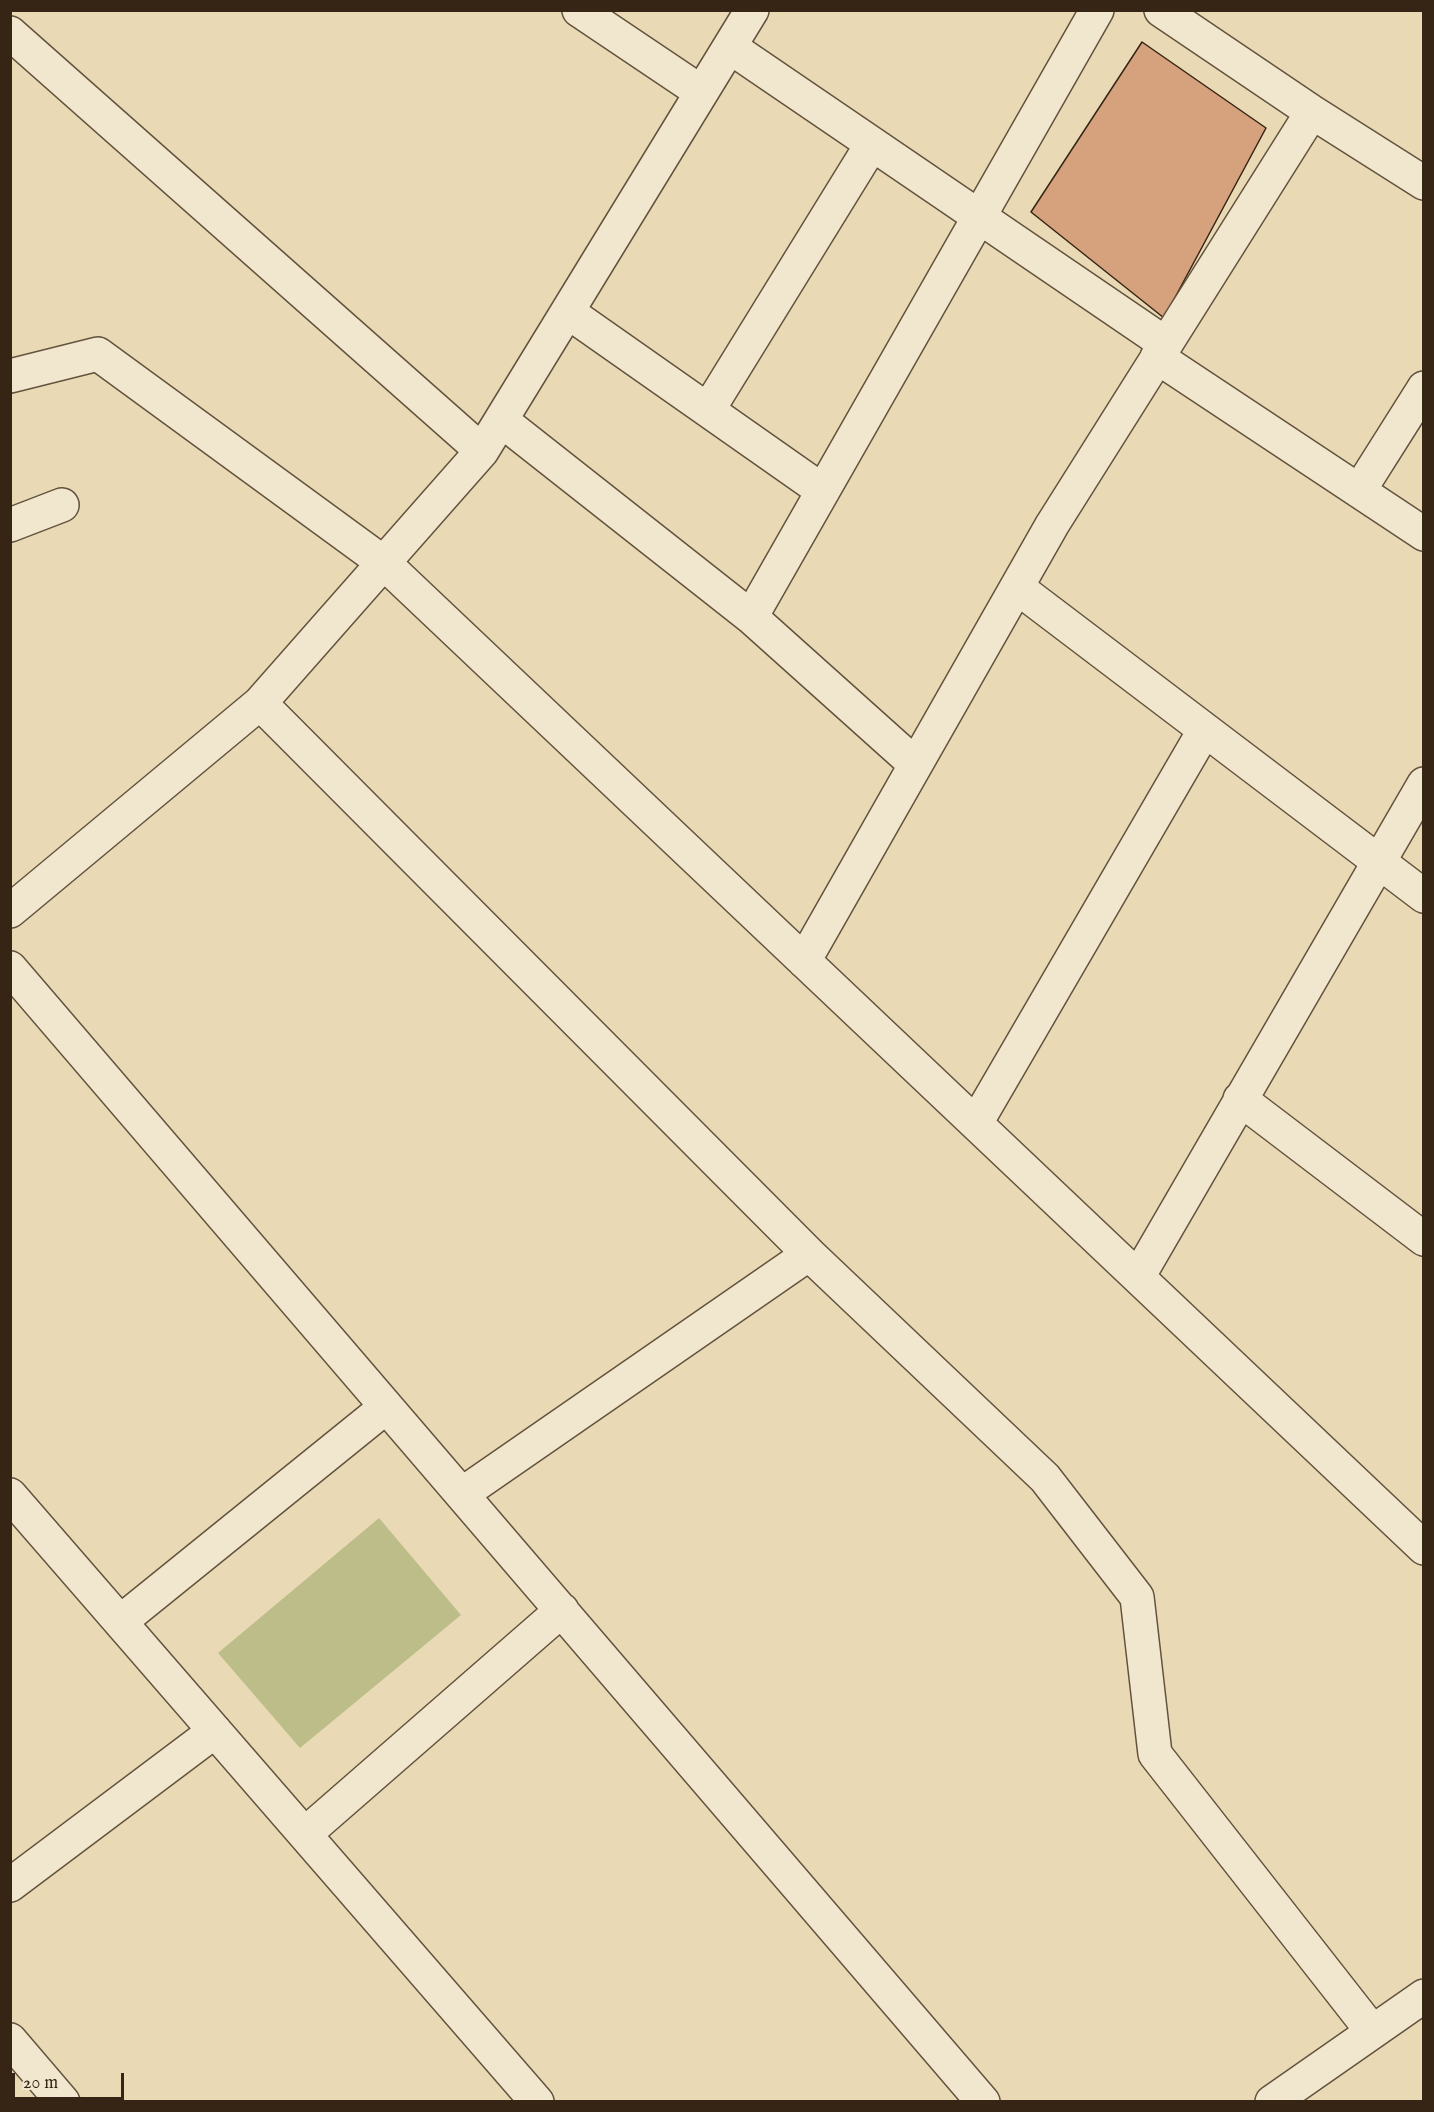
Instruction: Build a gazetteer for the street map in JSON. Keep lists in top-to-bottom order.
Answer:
{
  "scale_bar": "20 m"
}
